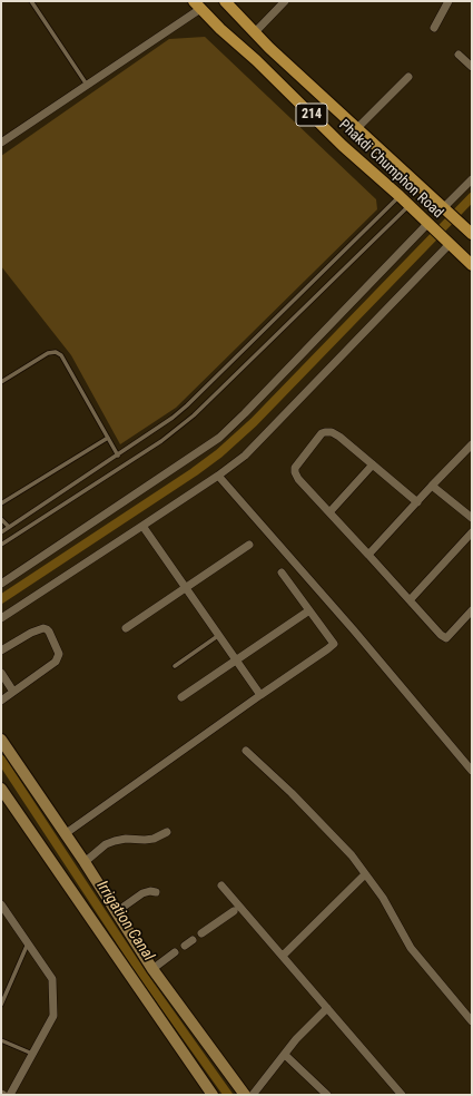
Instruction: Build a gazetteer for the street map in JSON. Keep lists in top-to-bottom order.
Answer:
{
  "streets": {
    "main road": ["214", "Phakdi Chumphon Road"]
  },
  "water": ["Irrigation Canal"]
}
